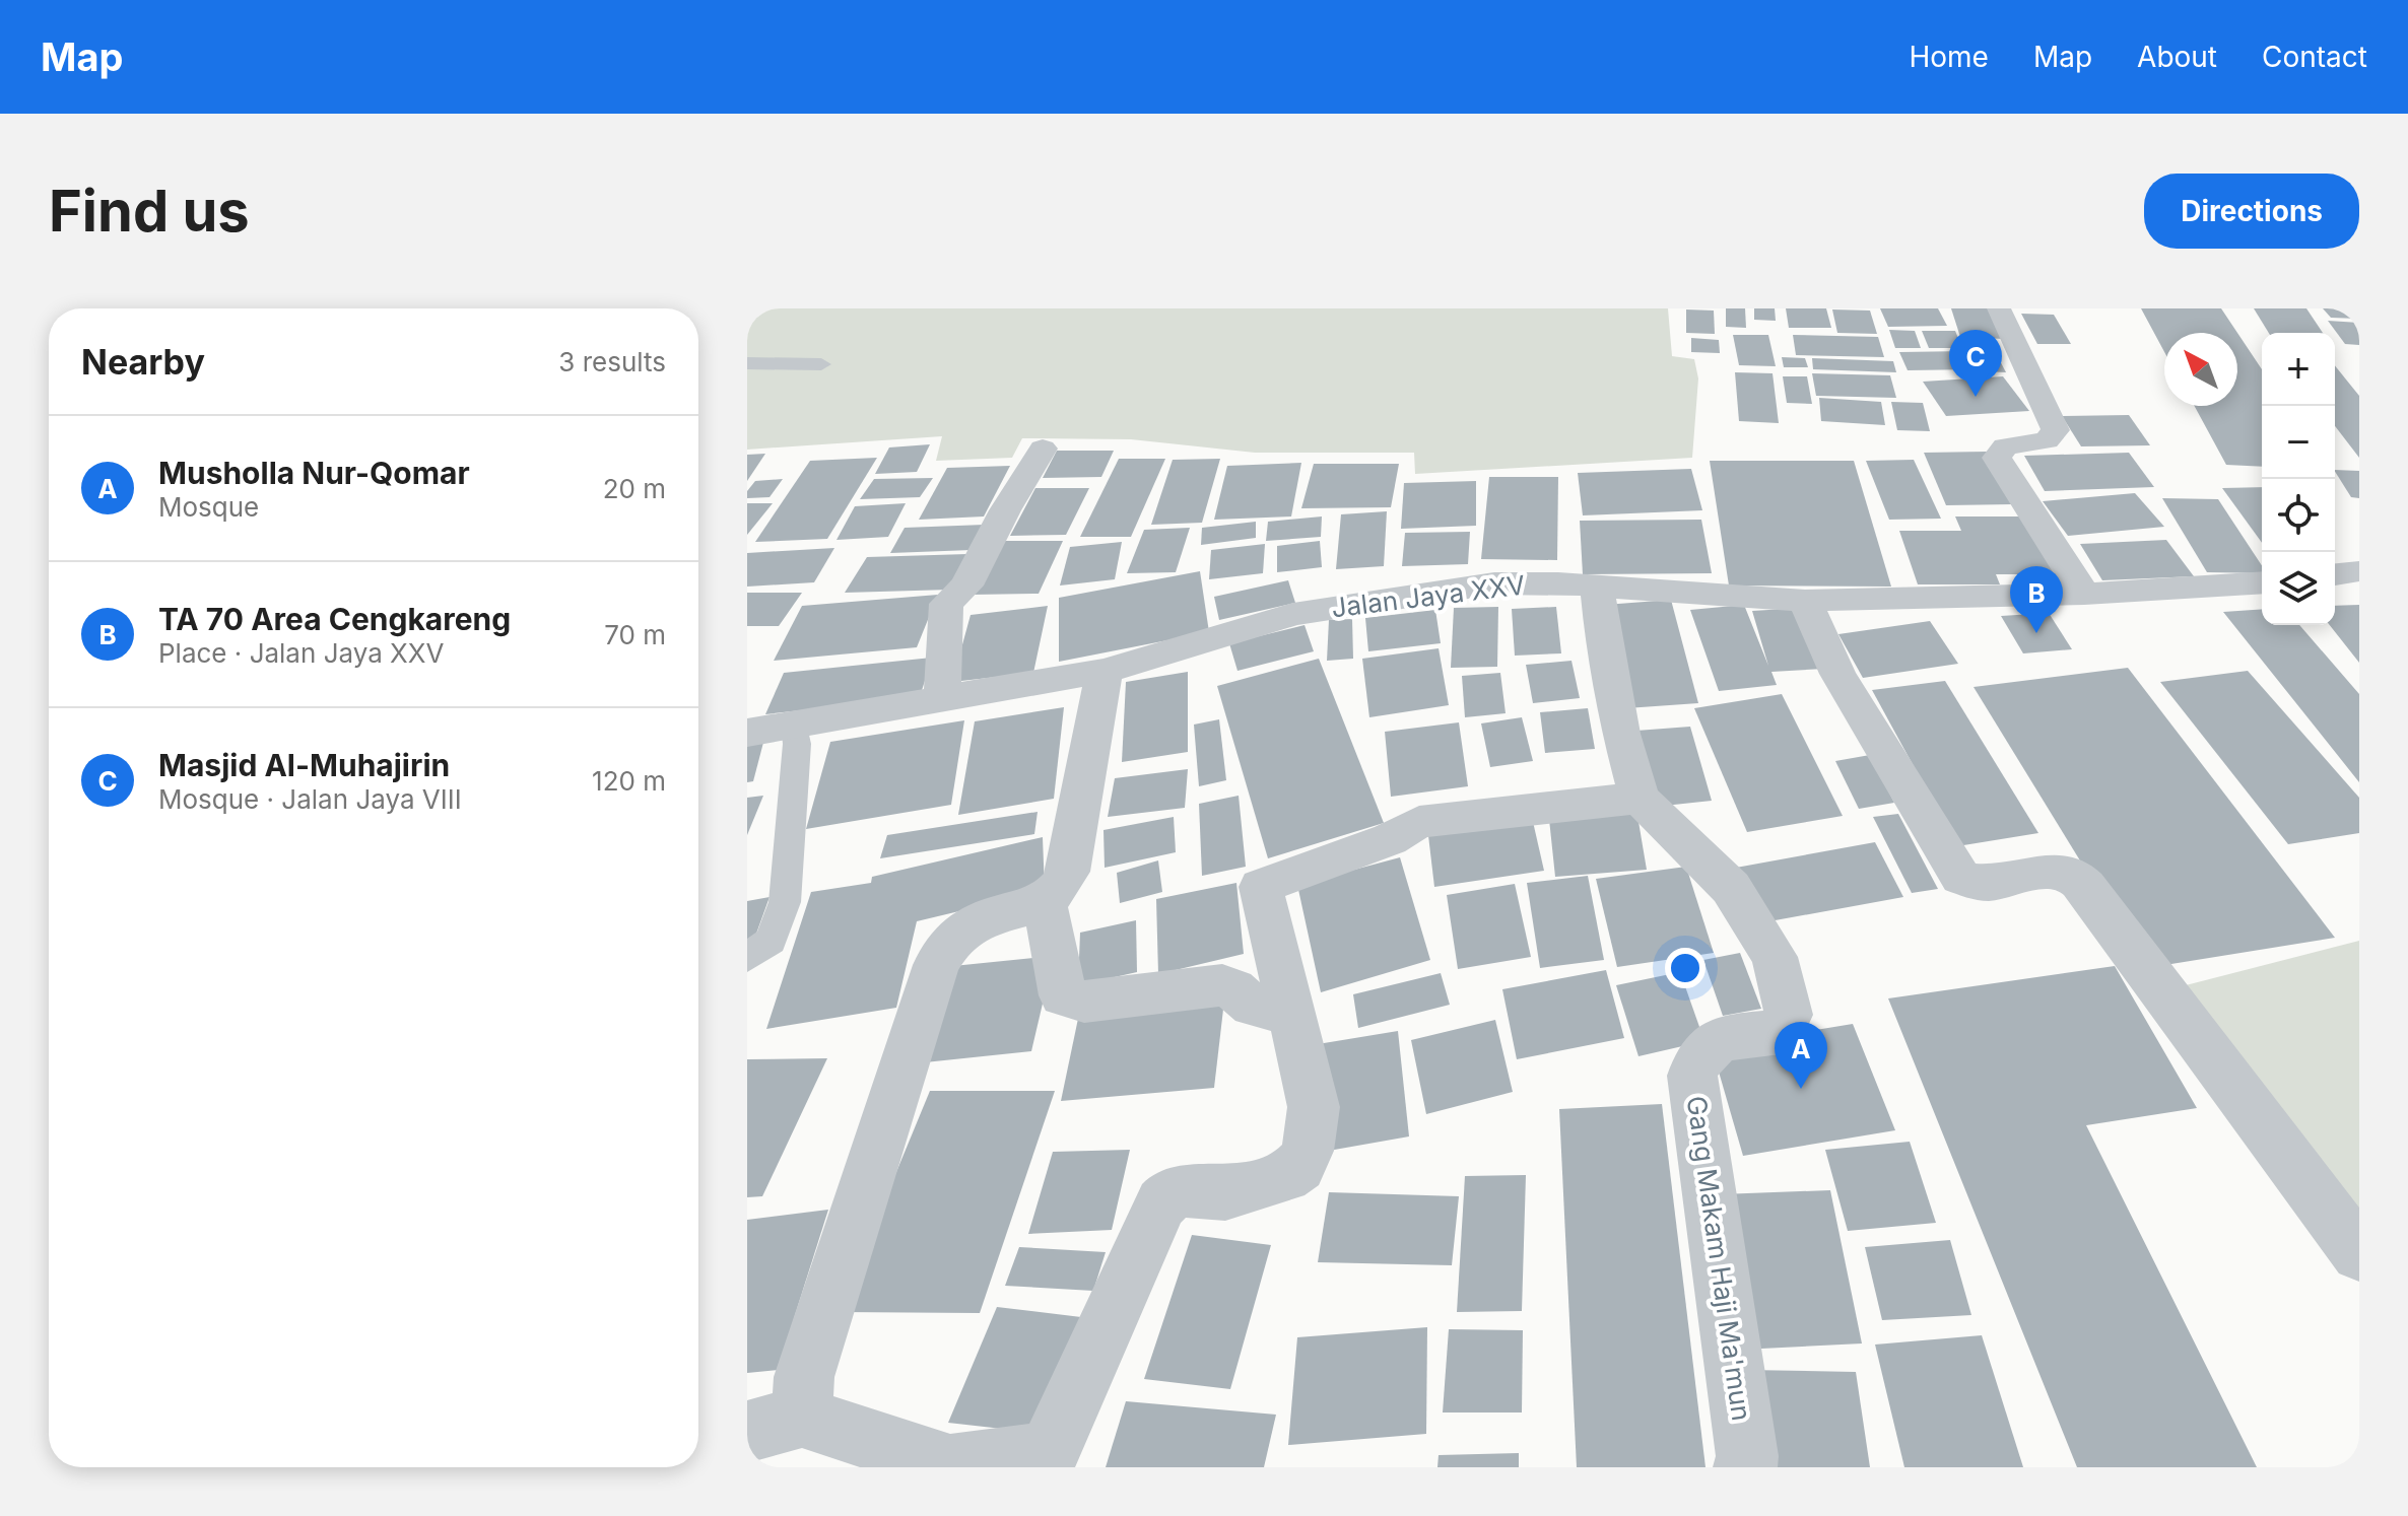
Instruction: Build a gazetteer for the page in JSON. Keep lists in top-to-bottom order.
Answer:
{
  "streets": {
    "street": ["Jalan Jaya XXV", "Gang Makam Haji Ma'mun"]
  },
  "crossings": [
    ["Jalan Jaya XXV", "Gang Makam Haji Ma'mun"]
  ],
  "north": "top left",
  "page": {
    "header": "Map",
    "nav": [
      "Home",
      "Map",
      "About",
      "Contact"
    ],
    "buttons": "Directions",
    "title": "Find us",
    "heading": ["Nearby", "3 results"],
    "pins": ["C", "B", "A"],
    "map_buttons": ["+", "−"],
    "list": [
      {
        "mark": "A",
        "name": "Musholla Nur-Qomar",
        "note": "Mosque",
        "value": "20 m"
      },
      {
        "mark": "B",
        "name": "TA 70 Area Cengkareng",
        "note": "Place · Jalan Jaya XXV",
        "value": "70 m"
      },
      {
        "mark": "C",
        "name": "Masjid Al-Muhajirin",
        "note": "Mosque · Jalan Jaya VIII",
        "value": "120 m"
      }
    ]
  }
}
